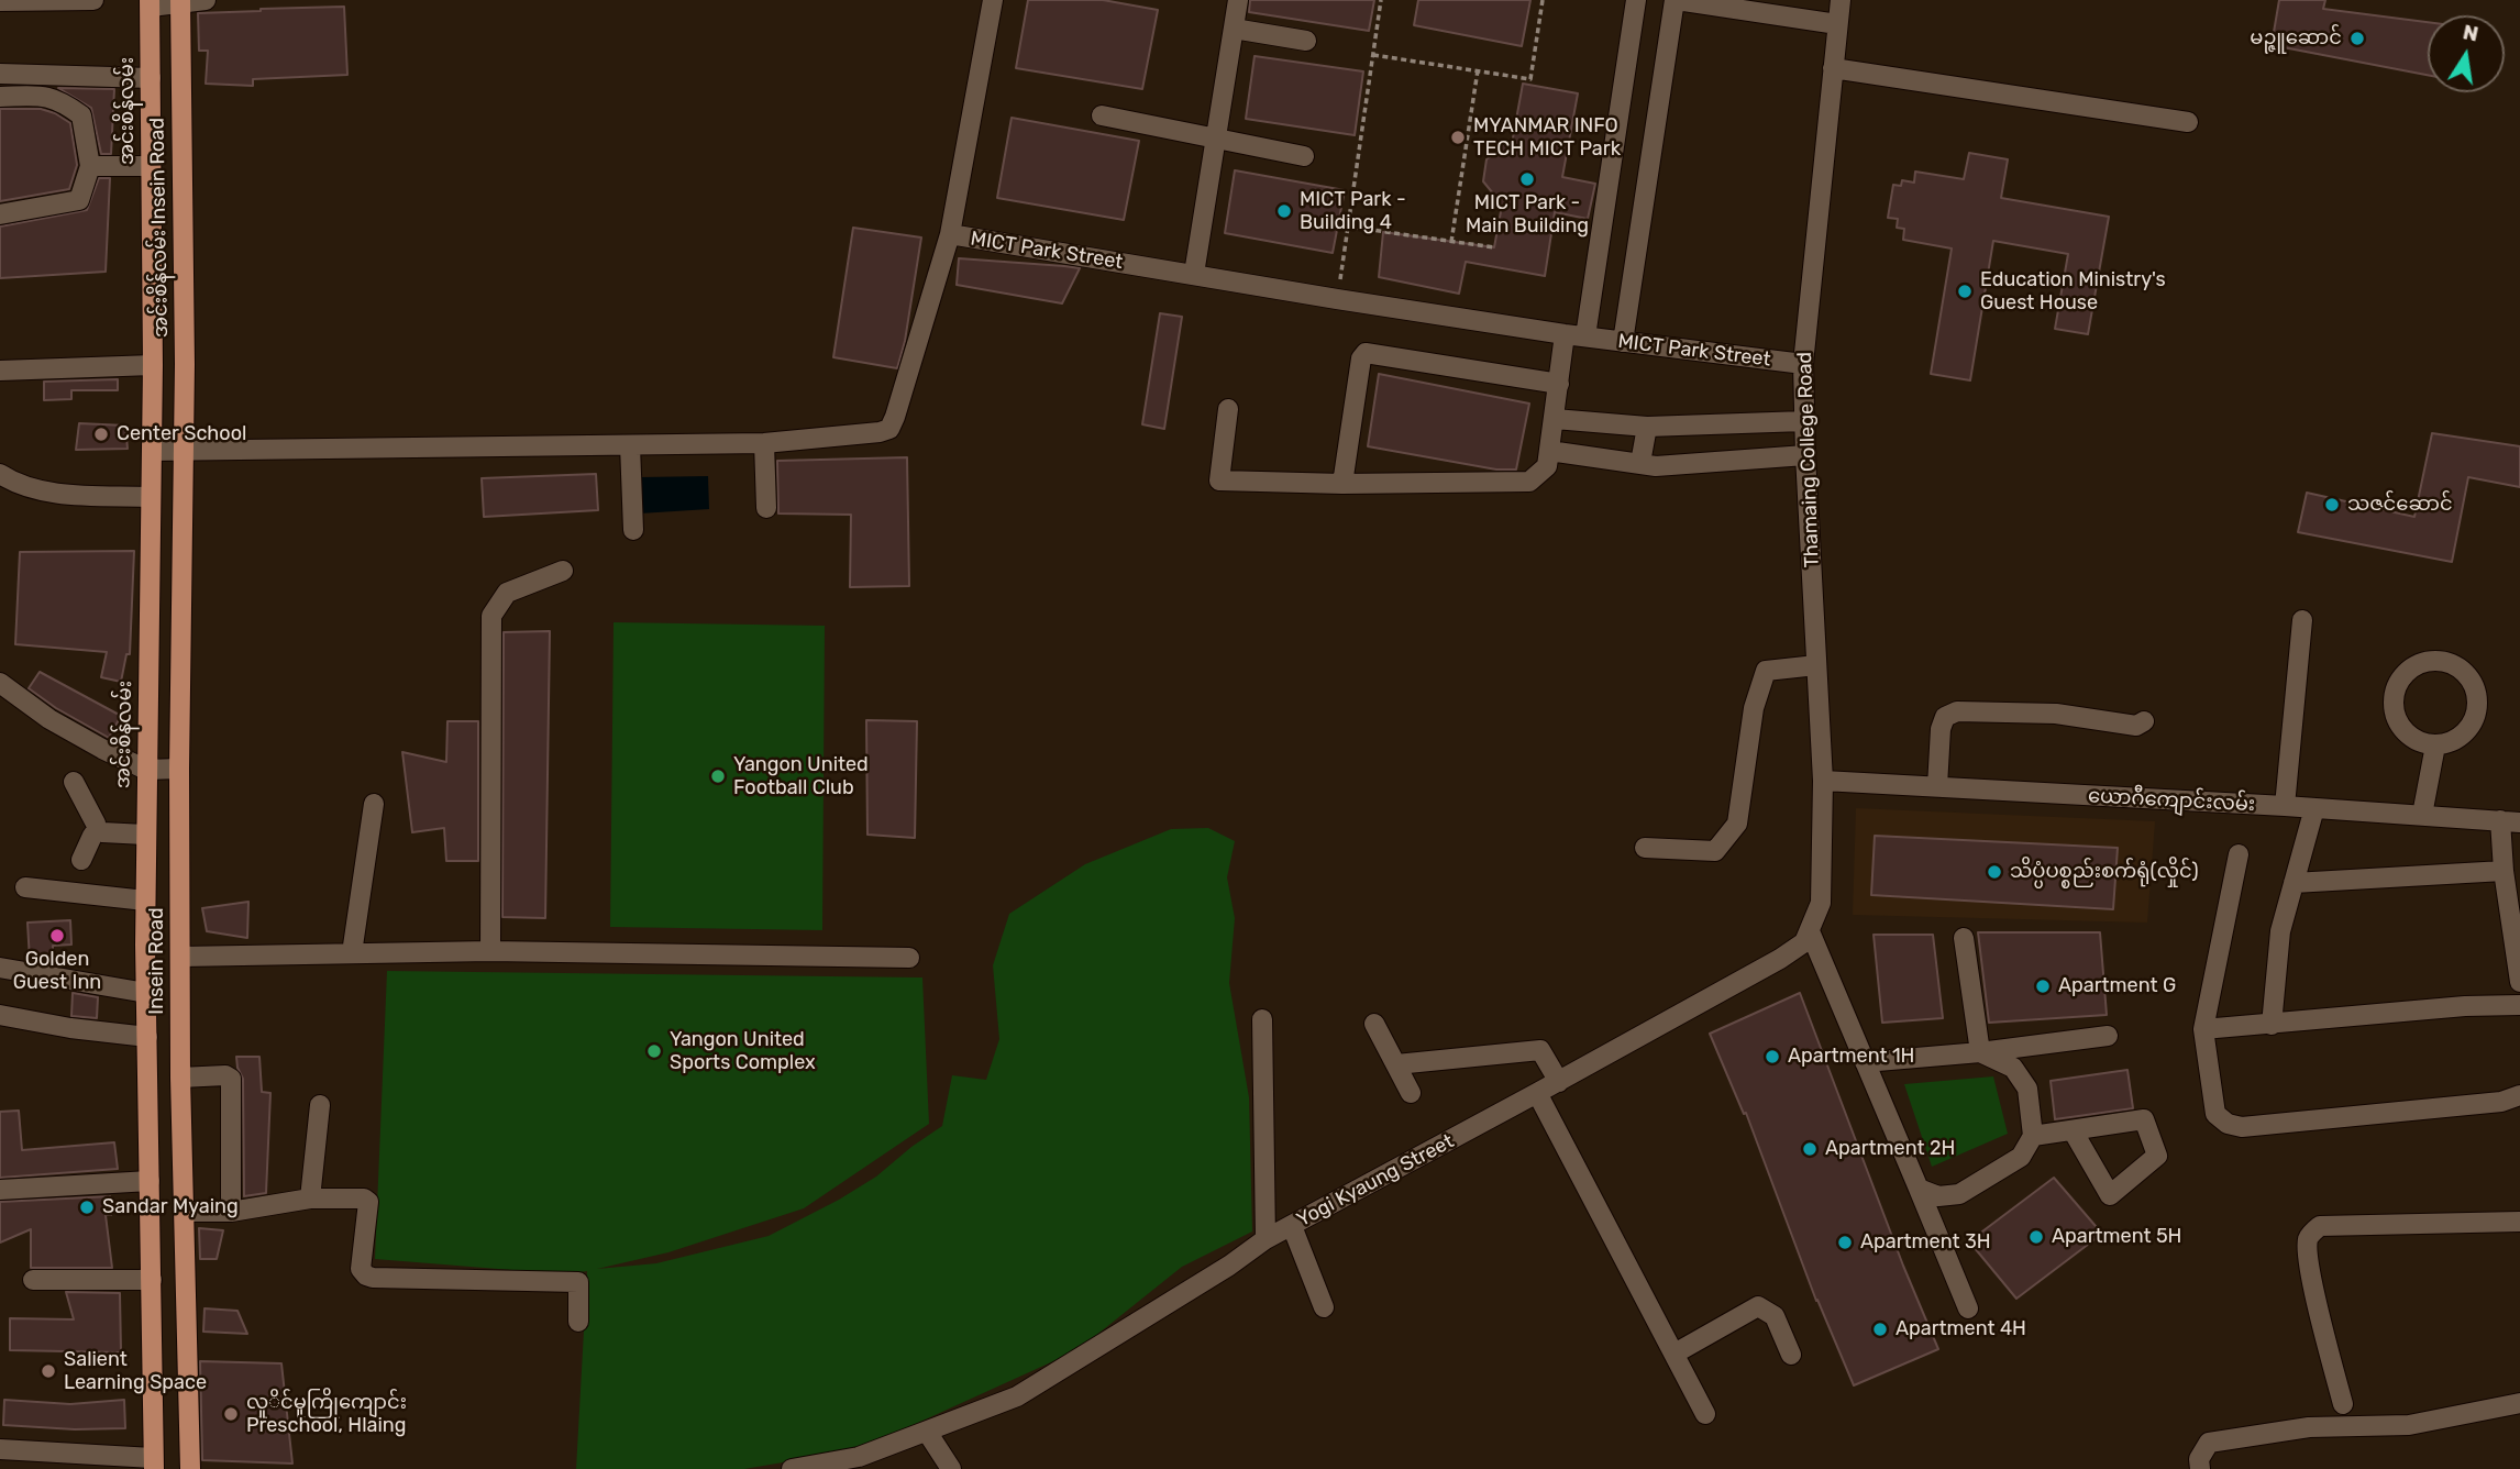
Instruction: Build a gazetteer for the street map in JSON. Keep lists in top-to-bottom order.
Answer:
{
  "streets": {
    "main road": ["အင်းစိန်လမ်း", "အင်းစိန်လမ်း Insein Road", "Insein Road"],
    "street": [
      "MICT Park Street",
      "Thamaing College Road",
      "ယောဂီကျောင်းလမ်း",
      "Yogi Kyaung Street"
    ]
  },
  "crossings": [
    ["အင်းစိန်လမ်း Insein Road", "Insein Road"],
    ["MICT Park Street", "Thamaing College Road"],
    ["Thamaing College Road", "ယောဂီကျောင်းလမ်း"],
    ["Thamaing College Road", "Yogi Kyaung Street"],
    ["ယောဂီကျောင်းလမ်း", "Yogi Kyaung Street"]
  ],
  "places": [
    "မဉ္ဇူဆောင်",
    "MYANMAR INFO TECH MICT Park",
    "MICT Park - Main Building",
    "MICT Park - Building 4",
    "Education Ministry's Guest House",
    "Center School",
    "သဇင်ဆောင်",
    "Yangon United Football Club",
    "သိပ္ပံပစ္စည်းစက်ရုံ(လှိုင်)",
    "Golden Guest Inn",
    "Apartment G",
    "Yangon United Sports Complex",
    "Apartment 1H",
    "Apartment 2H",
    "Sandar Myaing",
    "Apartment 5H",
    "Apartment 3H",
    "Apartment 4H",
    "Salient Learning Space",
    "လှုိင်မူကြိုကျောင်း Preschool, Hlaing"
  ],
  "north": "top"
}
